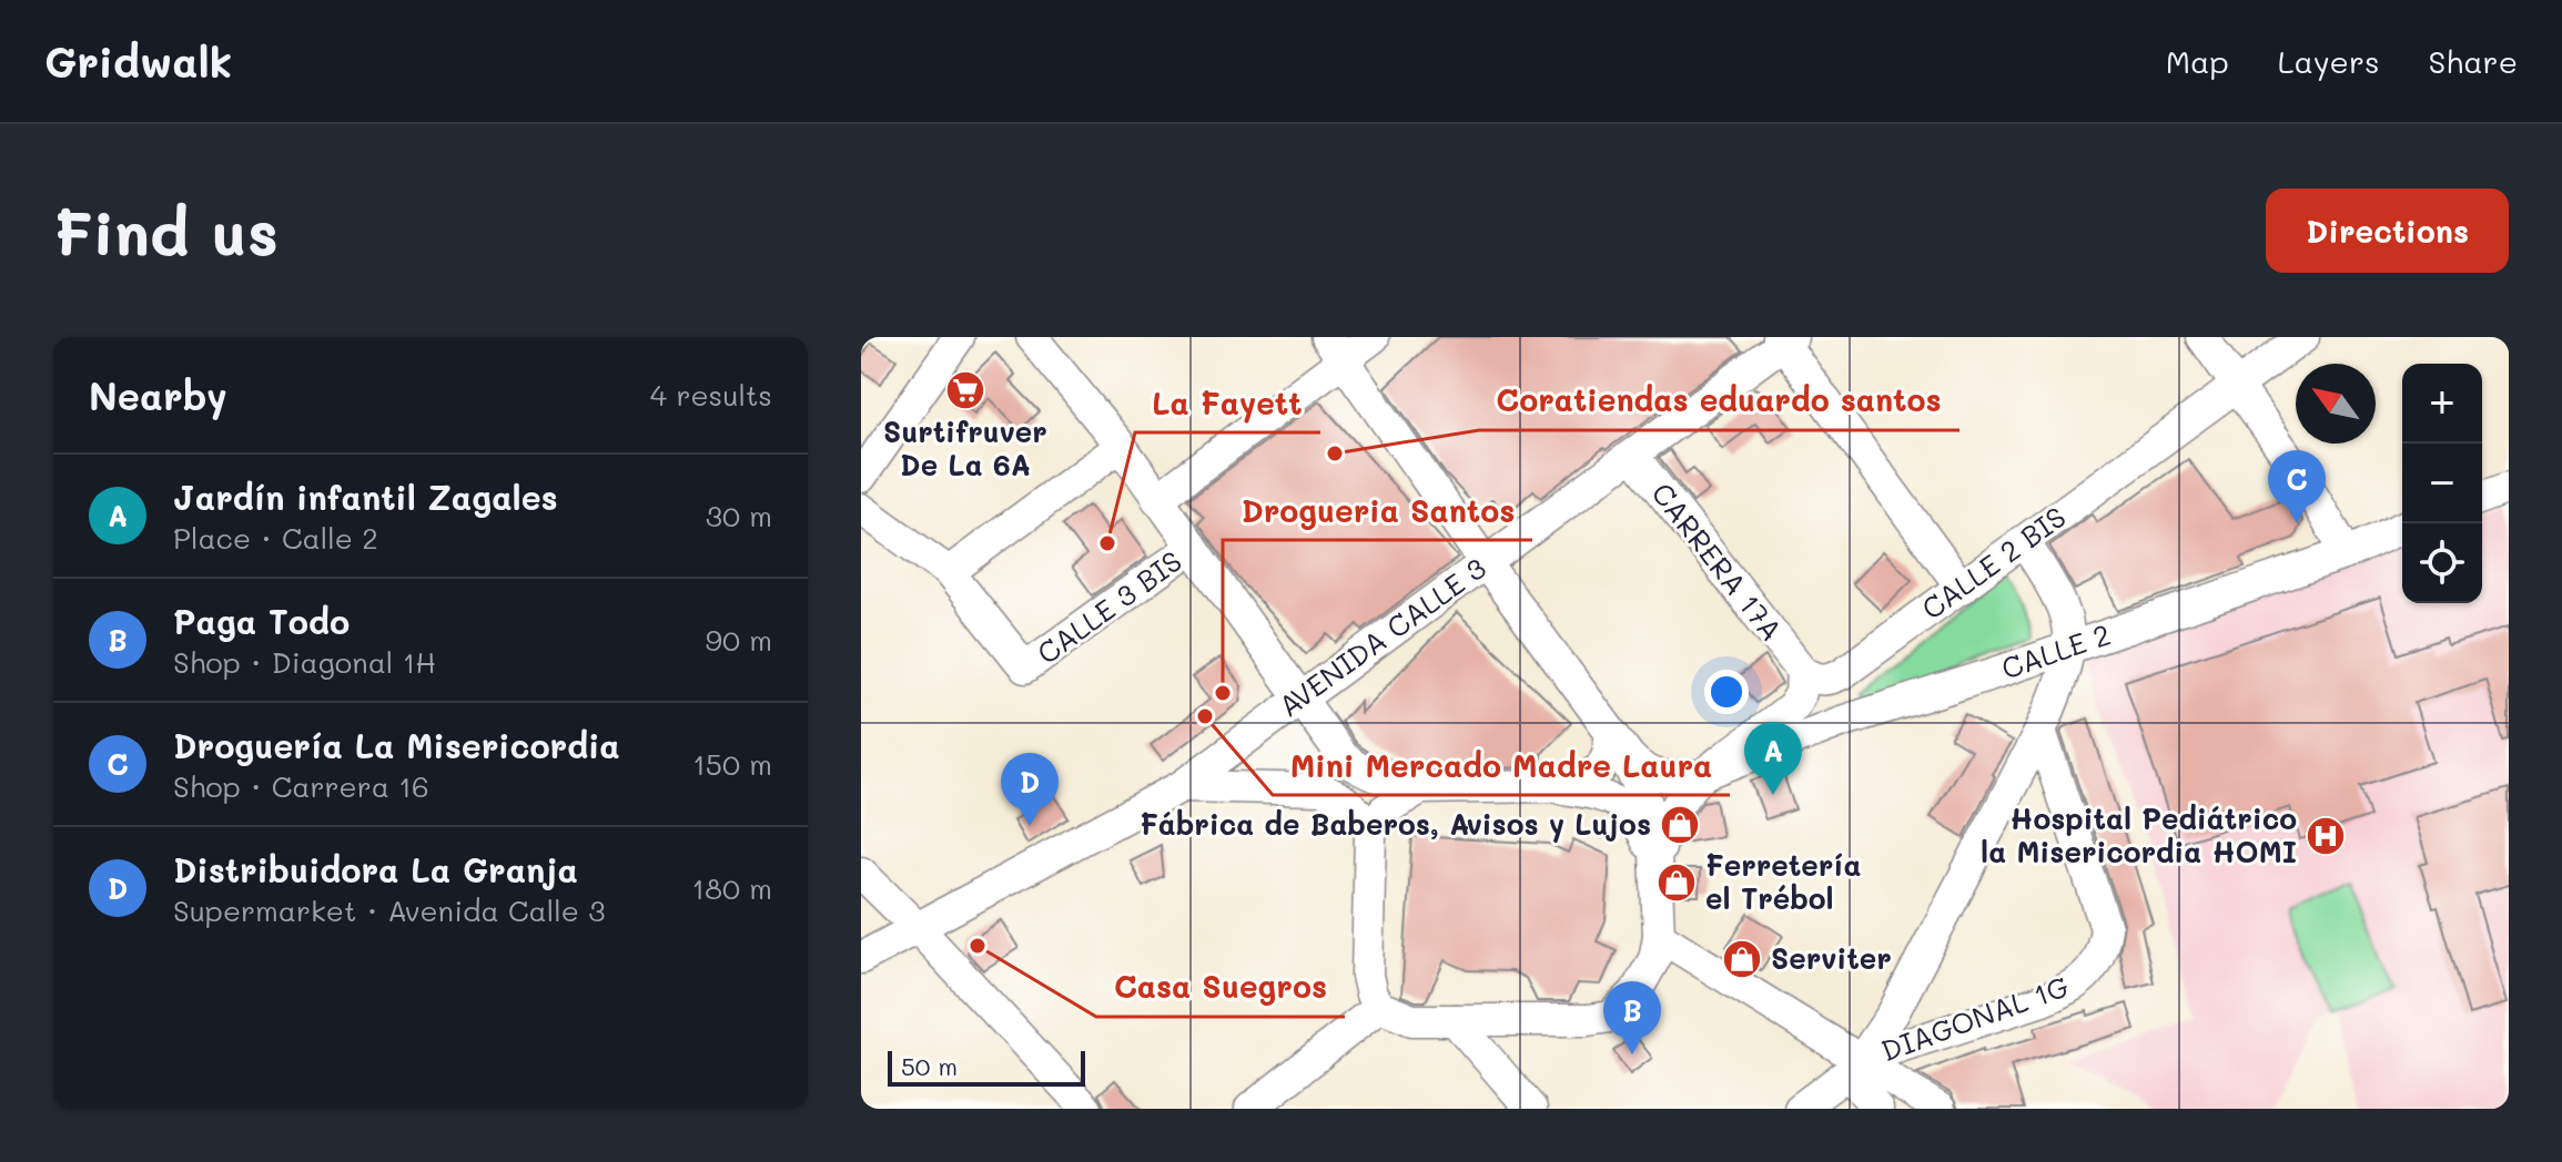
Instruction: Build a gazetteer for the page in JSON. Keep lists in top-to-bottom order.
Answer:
{
  "streets": {
    "street": [
      "CARRERA 17A",
      "CALLE 2 BIS",
      "CALLE 3 BIS",
      "AVENIDA CALLE 3",
      "CALLE 2",
      "DIAGONAL 1G"
    ]
  },
  "crossings": [
    ["CARRERA 17A", "CALLE 2 BIS"],
    ["CARRERA 17A", "AVENIDA CALLE 3"]
  ],
  "places": {
    "supermarket": ["Surtifruver De La 6A"],
    "other": [
      "Coratiendas eduardo santos",
      "La Fayett",
      "Drogueria Santos",
      "Mini Mercado Madre Laura",
      "Casa Suegros"
    ],
    "shop": ["Fábrica de Baberos, Avisos y Lujos", "Ferretería el Trébol", "Serviter"],
    "hospital": ["Hospital Pediátrico la Misericordia HOMI"]
  },
  "scale_bar": "50 m",
  "north": "top left",
  "page": {
    "header": "Gridwalk",
    "nav": ["Map", "Layers", "Share"],
    "buttons": "Directions",
    "title": "Find us",
    "heading": ["Nearby", "4 results"],
    "map_buttons": ["+", "−"],
    "pins": [
      "C",
      "A",
      "D",
      "B"
    ],
    "list": [
      {
        "mark": "A",
        "name": "Jardín infantil Zagales",
        "note": "Place · Calle 2",
        "value": "30 m"
      },
      {
        "mark": "B",
        "name": "Paga Todo",
        "note": "Shop · Diagonal 1H",
        "value": "90 m"
      },
      {
        "mark": "C",
        "name": "Droguería La Misericordia",
        "note": "Shop · Carrera 16",
        "value": "150 m"
      },
      {
        "mark": "D",
        "name": "Distribuidora La Granja",
        "note": "Supermarket · Avenida Calle 3",
        "value": "180 m"
      }
    ],
    "scale": "50 m"
  }
}
